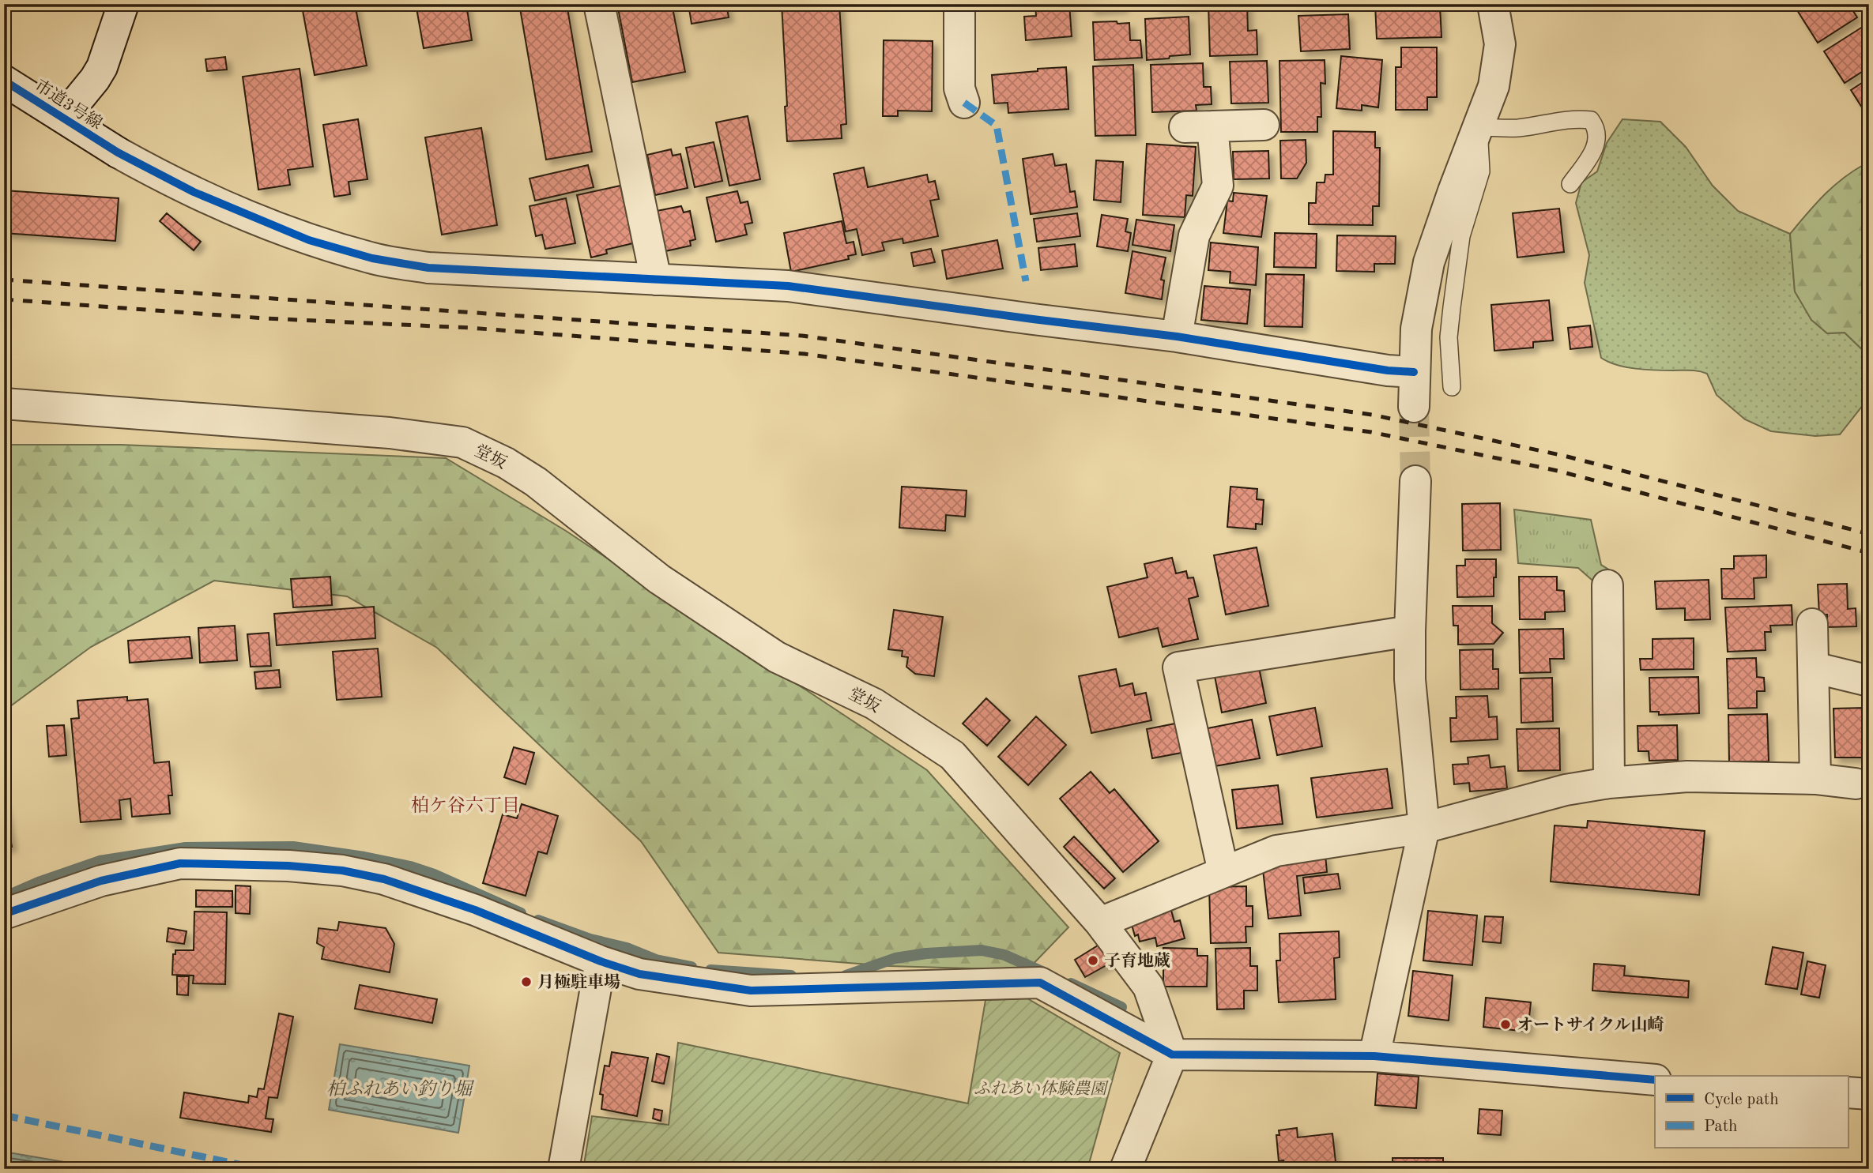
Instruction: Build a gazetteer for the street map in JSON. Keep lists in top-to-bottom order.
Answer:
{
  "streets": {
    "street": ["市道3号線", "堂坂"]
  },
  "districts": ["柏ケ谷六丁目"],
  "water": ["柏ふれあい釣り堀"],
  "parks": ["ふれあい体験農園"],
  "places": ["子育地蔵", "月極駐車場", "オートサイクル山崎"],
  "legend": ["Cycle path", "Path"]
}
